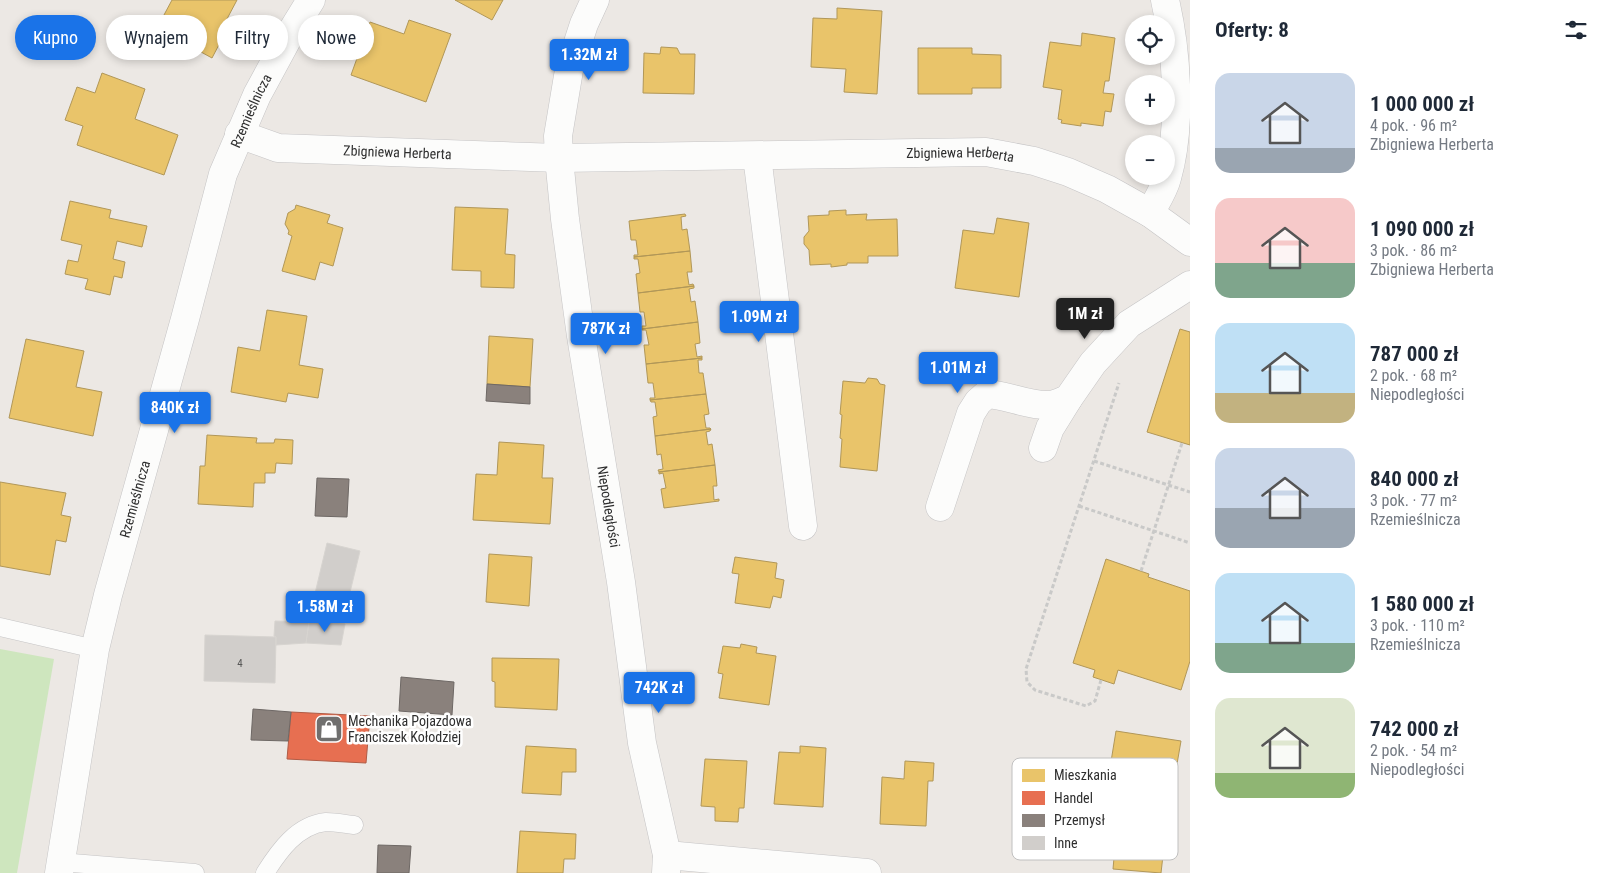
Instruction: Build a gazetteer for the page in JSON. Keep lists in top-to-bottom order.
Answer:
{
  "streets": {
    "street": ["Rzemieślnicza", "Zbigniewa Herberta", "Niepodległości"]
  },
  "crossings": [
    ["Rzemieślnicza", "Zbigniewa Herberta"],
    ["Zbigniewa Herberta", "Niepodległości"]
  ],
  "places": {
    "shop": ["Mechanika Pojazdowa Franciszek Kołodziej"]
  },
  "house_numbers": ["4"],
  "legend": [
    "Mieszkania",
    "Handel",
    "Przemysł",
    "Inne"
  ],
  "page": {
    "heading": "Oferty: 8",
    "map_buttons": ["+", "−"],
    "chip": [
      "Kupno",
      "Wynajem",
      "Filtry",
      "Nowe"
    ],
    "price": [
      "1.32M zł",
      "1M zł",
      "1.09M zł",
      "787K zł",
      "1.01M zł",
      "840K zł",
      "1.58M zł",
      "742K zł"
    ],
    "list": [
      {
        "name": "1 000 000 zł",
        "note": "4 pok. · 96 m² · Zbigniewa Herberta"
      },
      {
        "name": "1 090 000 zł",
        "note": "3 pok. · 86 m² · Zbigniewa Herberta"
      },
      {
        "name": "787 000 zł",
        "note": "2 pok. · 68 m² · Niepodległości"
      },
      {
        "name": "840 000 zł",
        "note": "3 pok. · 77 m² · Rzemieślnicza"
      },
      {
        "name": "1 580 000 zł",
        "note": "3 pok. · 110 m² · Rzemieślnicza"
      },
      {
        "name": "742 000 zł",
        "note": "2 pok. · 54 m² · Niepodległości"
      }
    ]
  }
}
